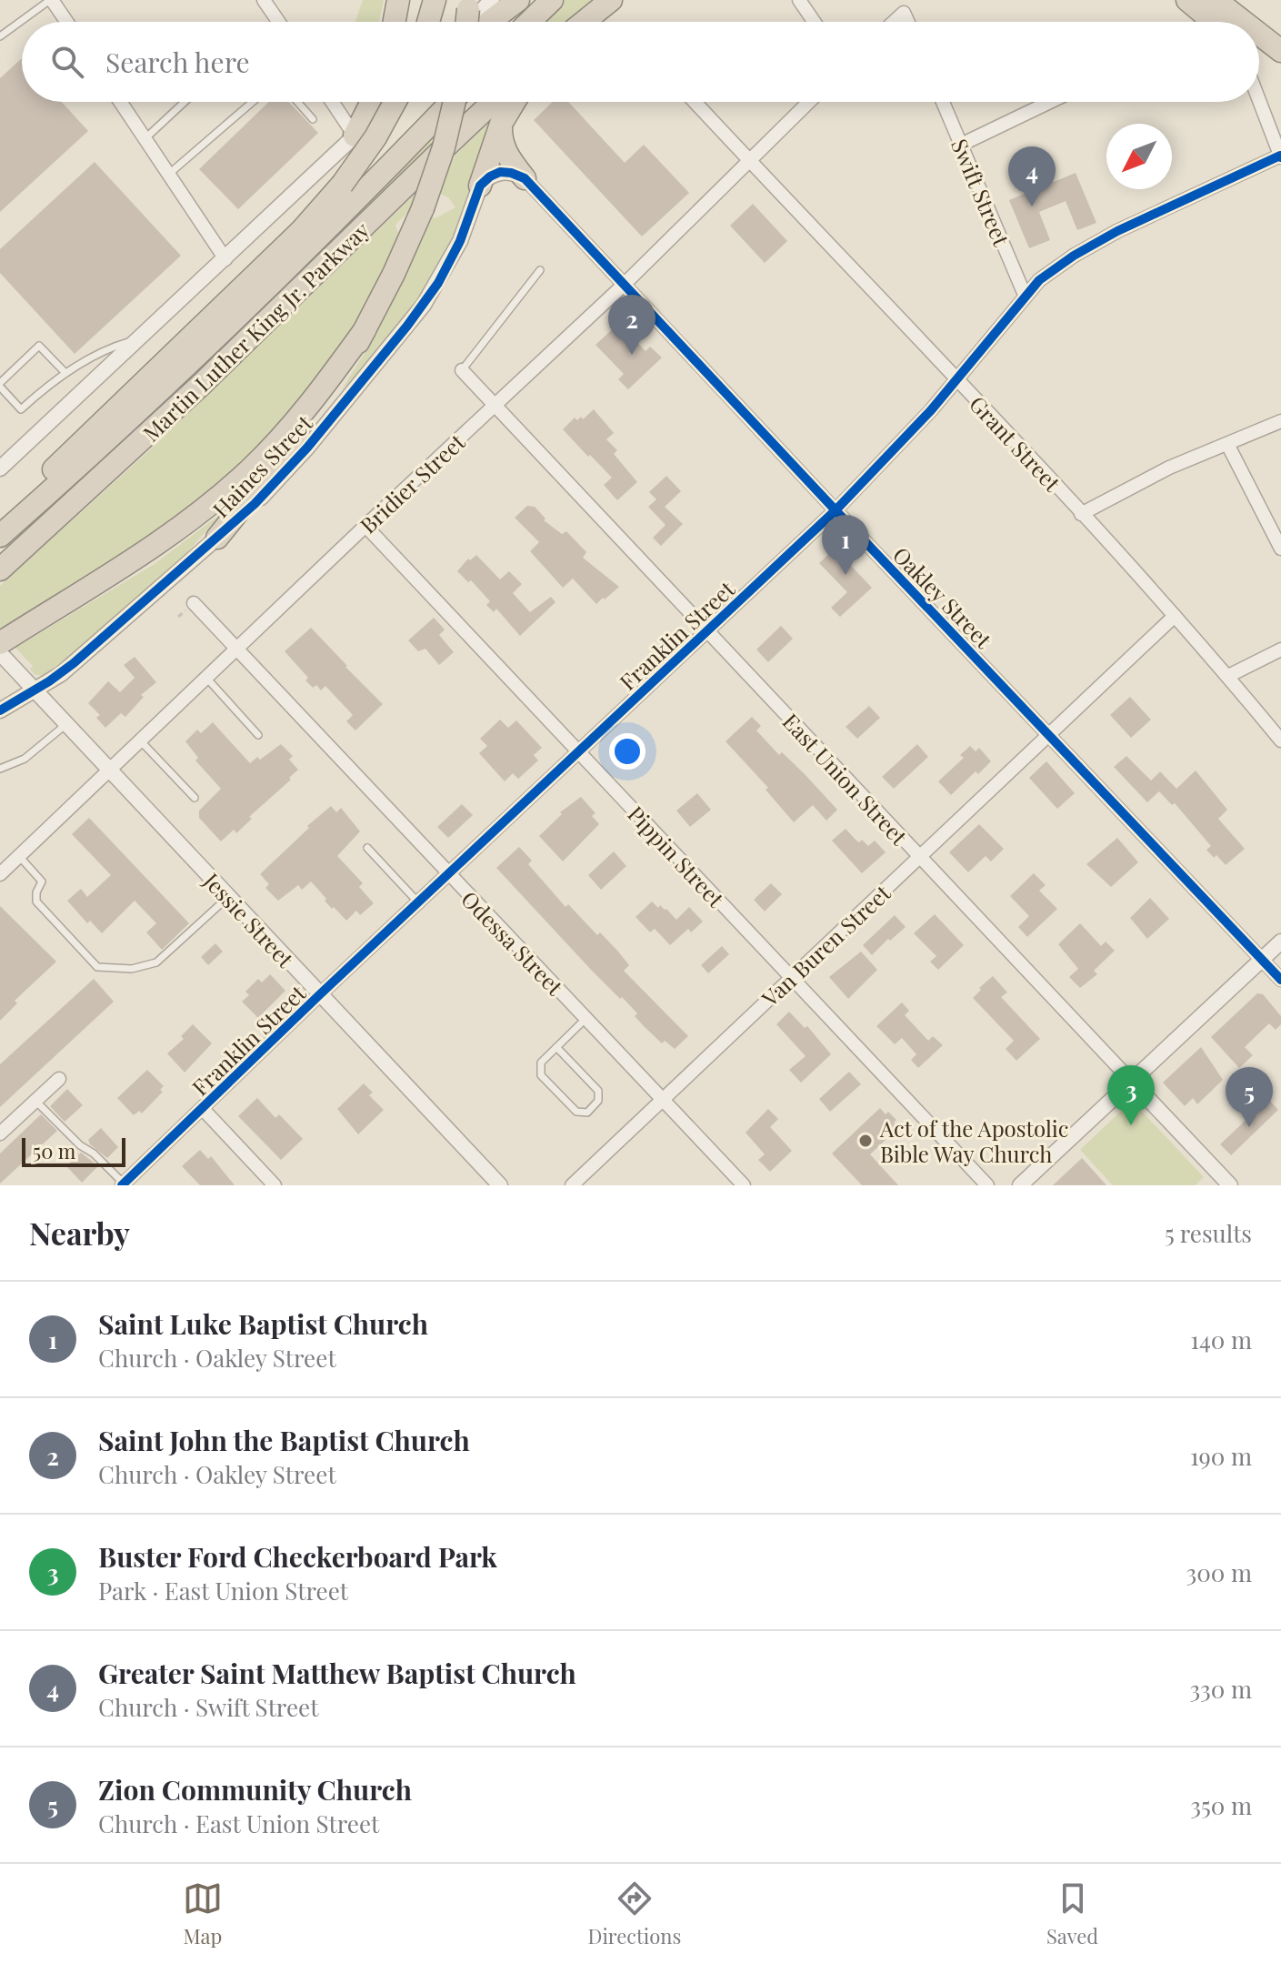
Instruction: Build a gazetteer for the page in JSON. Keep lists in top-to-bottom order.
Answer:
{
  "streets": {
    "highway": ["Martin Luther King Jr. Parkway"],
    "street": [
      "Swift Street",
      "Grant Street",
      "Haines Street",
      "Bridier Street",
      "Oakley Street",
      "Franklin Street",
      "East Union Street",
      "Pippin Street",
      "Jessie Street",
      "Odessa Street",
      "Van Buren Street"
    ]
  },
  "crossings": [
    ["Swift Street", "Franklin Street"],
    ["Grant Street", "Bridier Street"],
    ["Grant Street", "Franklin Street"],
    ["Grant Street", "Van Buren Street"],
    ["Haines Street", "Jessie Street"],
    ["Bridier Street", "Oakley Street"],
    ["Bridier Street", "East Union Street"],
    ["Bridier Street", "Pippin Street"],
    ["Bridier Street", "Jessie Street"],
    ["Bridier Street", "Odessa Street"],
    ["Oakley Street", "Franklin Street"],
    ["Oakley Street", "Van Buren Street"],
    ["Franklin Street", "East Union Street"],
    ["Franklin Street", "Pippin Street"],
    ["Franklin Street", "Jessie Street"],
    ["Franklin Street", "Odessa Street"],
    ["East Union Street", "Van Buren Street"],
    ["Pippin Street", "Van Buren Street"],
    ["Odessa Street", "Van Buren Street"]
  ],
  "places": ["Act of the Apostolic Bible Way Church"],
  "scale_bar": "50 m",
  "north": "bottom left",
  "page": {
    "search": "Search here",
    "pins": [
      "4",
      "2",
      "1",
      "3",
      "5"
    ],
    "scale": "50 m",
    "heading": ["Nearby", "5 results"],
    "list": [
      {
        "mark": "1",
        "name": "Saint Luke Baptist Church",
        "note": "Church · Oakley Street",
        "value": "140 m"
      },
      {
        "mark": "2",
        "name": "Saint John the Baptist Church",
        "note": "Church · Oakley Street",
        "value": "190 m"
      },
      {
        "mark": "3",
        "name": "Buster Ford Checkerboard Park",
        "note": "Park · East Union Street",
        "value": "300 m"
      },
      {
        "mark": "4",
        "name": "Greater Saint Matthew Baptist Church",
        "note": "Church · Swift Street",
        "value": "330 m"
      },
      {
        "mark": "5",
        "name": "Zion Community Church",
        "note": "Church · East Union Street",
        "value": "350 m"
      }
    ],
    "nav": ["Map", "Directions", "Saved"]
  }
}
